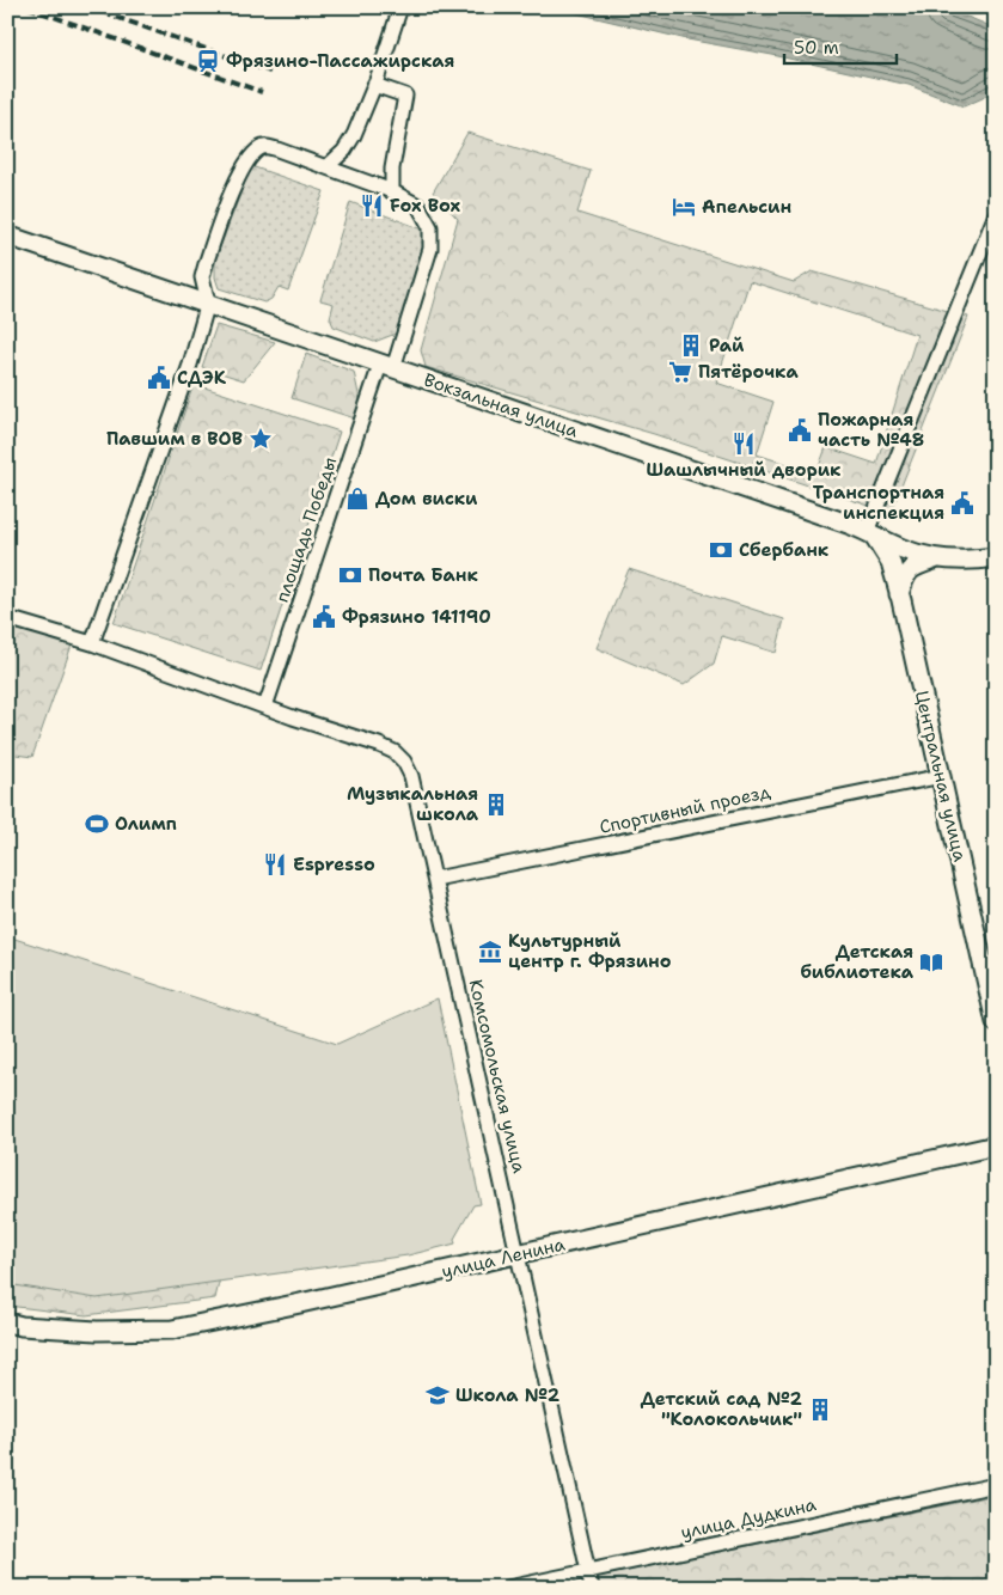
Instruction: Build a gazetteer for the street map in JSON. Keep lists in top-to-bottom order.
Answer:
{
  "streets": {
    "street": [
      "Вокзальная улица",
      "площадь Победы",
      "Центральная улица",
      "Спортивный проезд",
      "Комсомольская улица",
      "улица Ленина",
      "улица Дудкина"
    ]
  },
  "crossings": [
    ["Вокзальная улица", "площадь Победы"],
    ["Вокзальная улица", "Центральная улица"],
    ["площадь Победы", "Комсомольская улица"],
    ["Центральная улица", "Спортивный проезд"],
    ["Спортивный проезд", "Комсомольская улица"],
    ["Комсомольская улица", "улица Ленина"],
    ["Комсомольская улица", "улица Дудкина"]
  ],
  "places": {
    "station": ["Фрязино-Пассажирская"],
    "restaurant": ["Fox Box", "Шашлычный дворик", "Espresso"],
    "hotel": ["Апельсин"],
    "building": ["Рай", "Музыкальная школа", "Детский сад №2 \"Колокольчик\""],
    "supermarket": ["Пятёрочка"],
    "public building": [
      "СДЭК",
      "Пожарная часть №48",
      "Транспортная инспекция",
      "Фрязино 141190"
    ],
    "place": ["Павшим в ВОВ"],
    "shop": ["Дом виски"],
    "bank": ["Сбербанк", "Почта Банк"],
    "sports": ["Олимп"],
    "museum": ["Культурный центр г. Фрязино"],
    "library": ["Детская библиотека"],
    "school or university": ["Школа №2"]
  },
  "scale_bar": "50 m"
}
